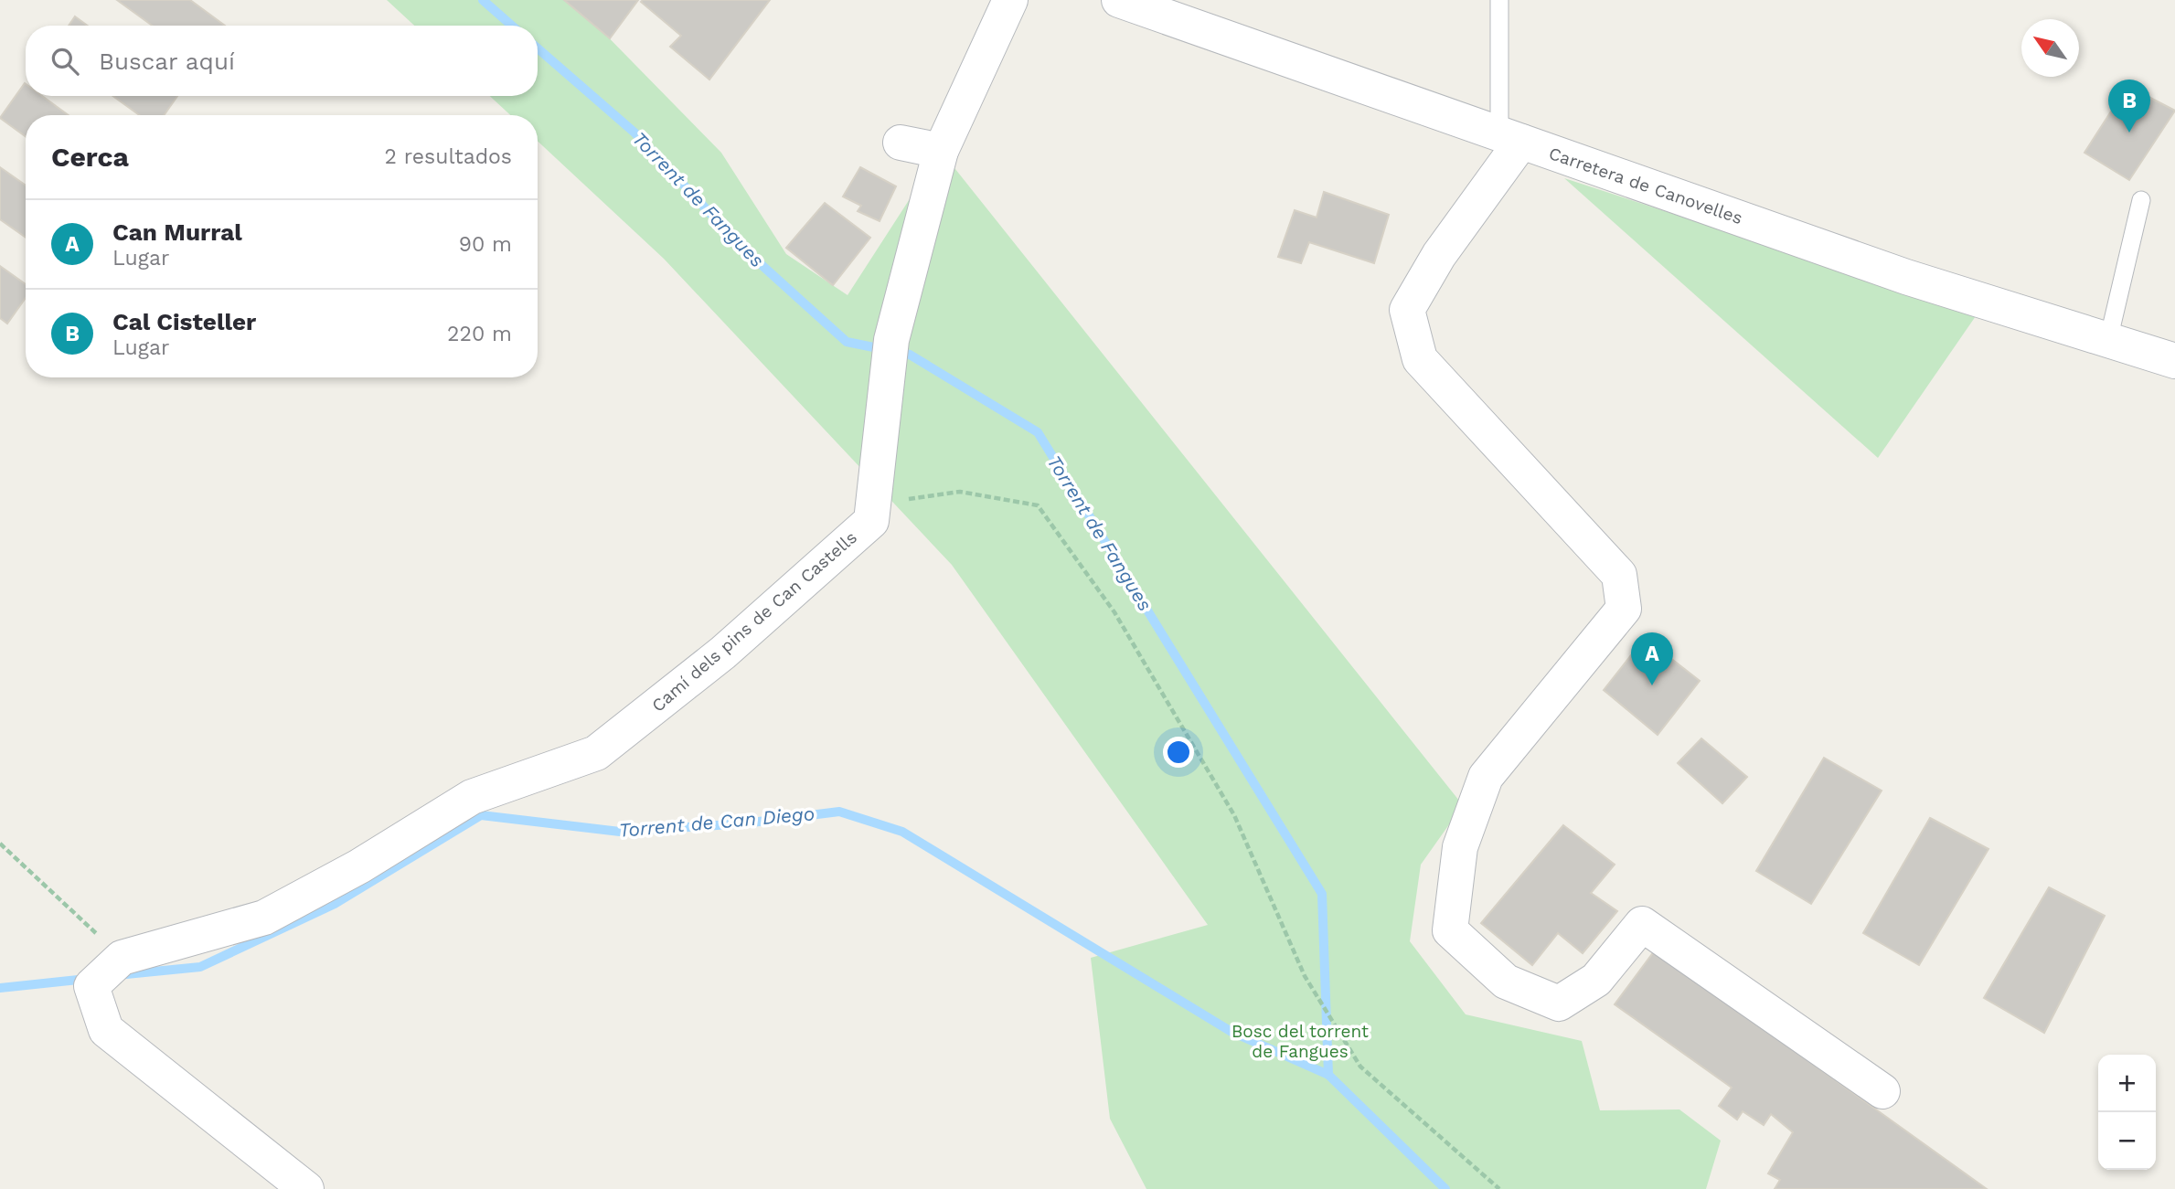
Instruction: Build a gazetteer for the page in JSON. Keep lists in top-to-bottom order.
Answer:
{
  "streets": {
    "street": ["Carretera de Canovelles", "Camí dels pins de Can Castells"]
  },
  "water": ["Torrent de Fangues", "Torrent de Can Diego"],
  "parks": ["Bosc del torrent de Fangues"],
  "north": "top left",
  "page": {
    "search": "Buscar aquí",
    "pins": ["B", "A"],
    "heading": ["Cerca", "2 resultados"],
    "list": [
      {
        "mark": "A",
        "name": "Can Murral",
        "note": "Lugar",
        "value": "90 m"
      },
      {
        "mark": "B",
        "name": "Cal Cisteller",
        "note": "Lugar",
        "value": "220 m"
      }
    ],
    "map_buttons": ["+", "−"]
  }
}
